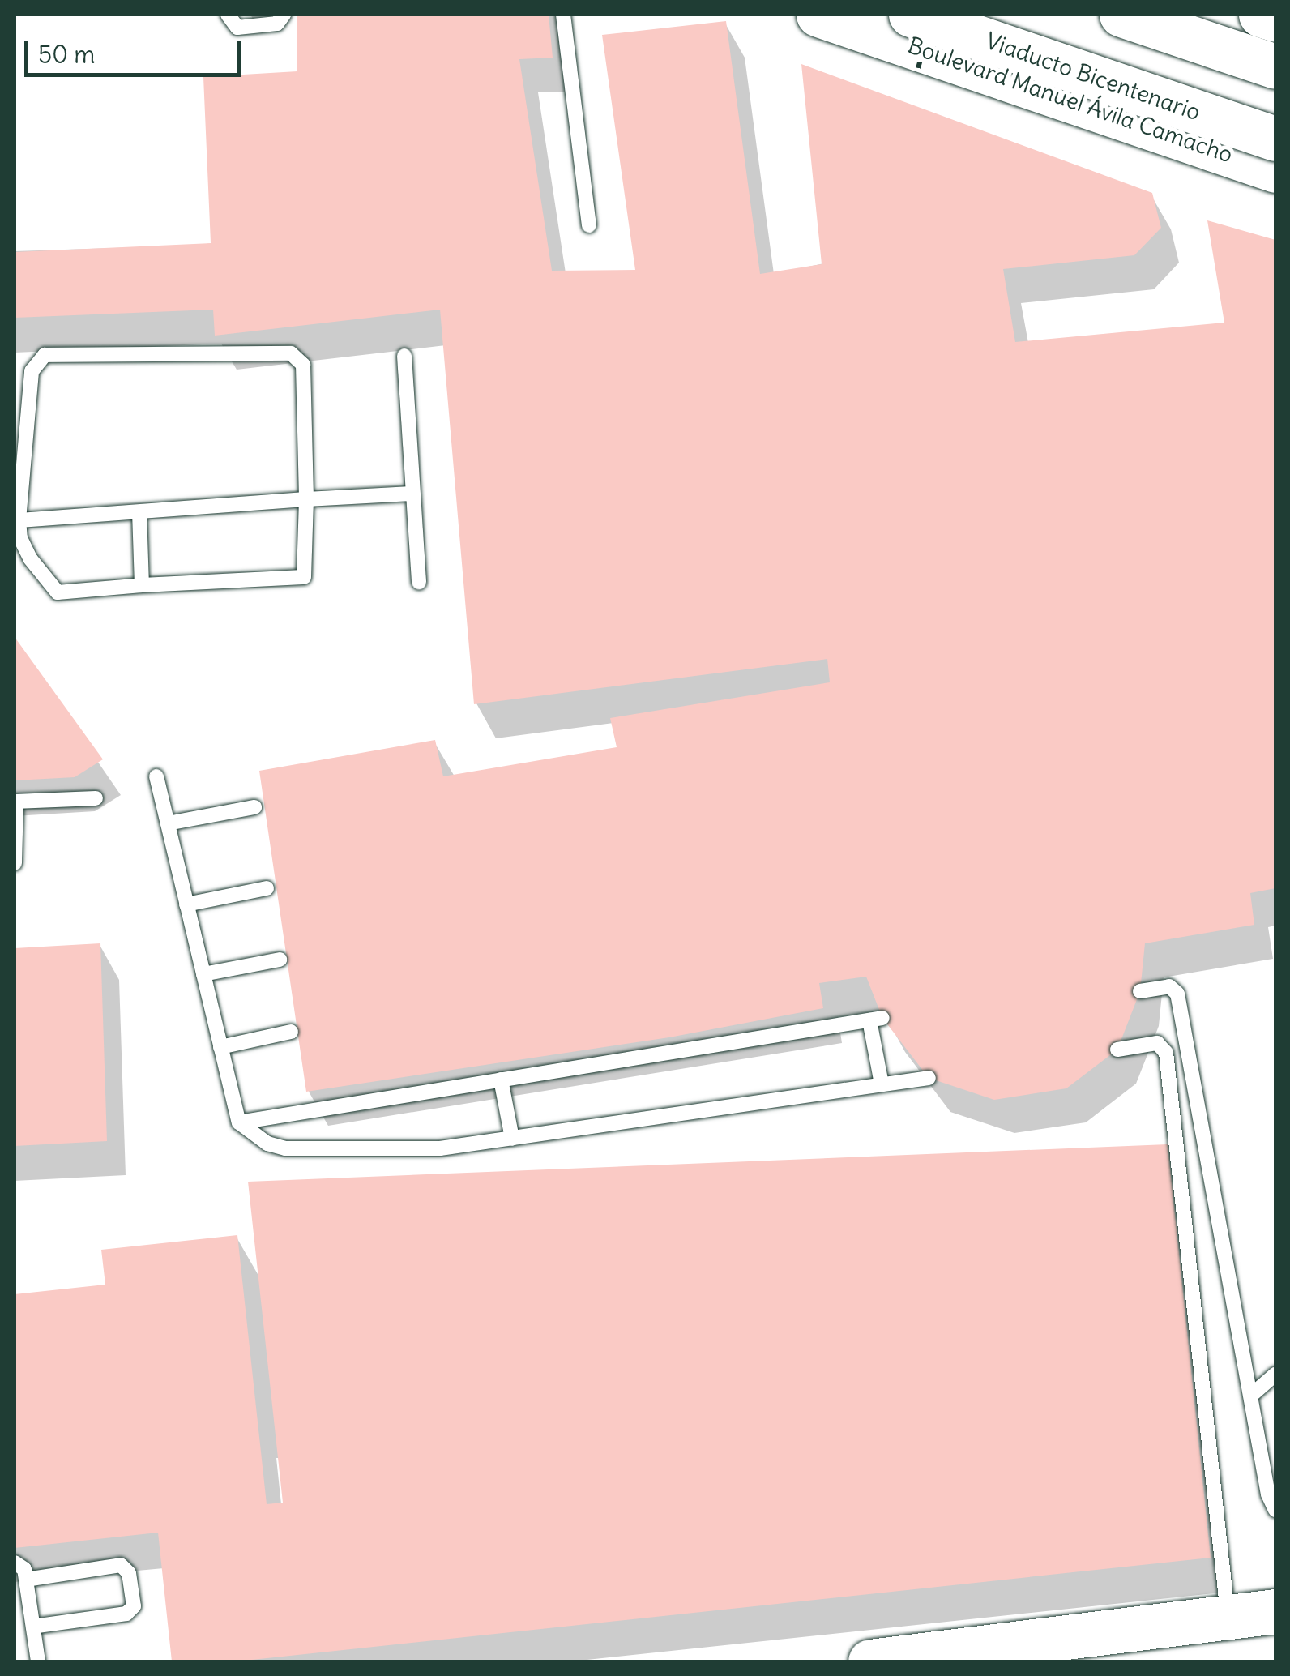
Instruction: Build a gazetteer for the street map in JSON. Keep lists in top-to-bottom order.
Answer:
{
  "streets": {
    "main road": ["Viaducto Bicentenario", "Boulevard Manuel Ávila Camacho"]
  },
  "scale_bar": "50 m"
}
